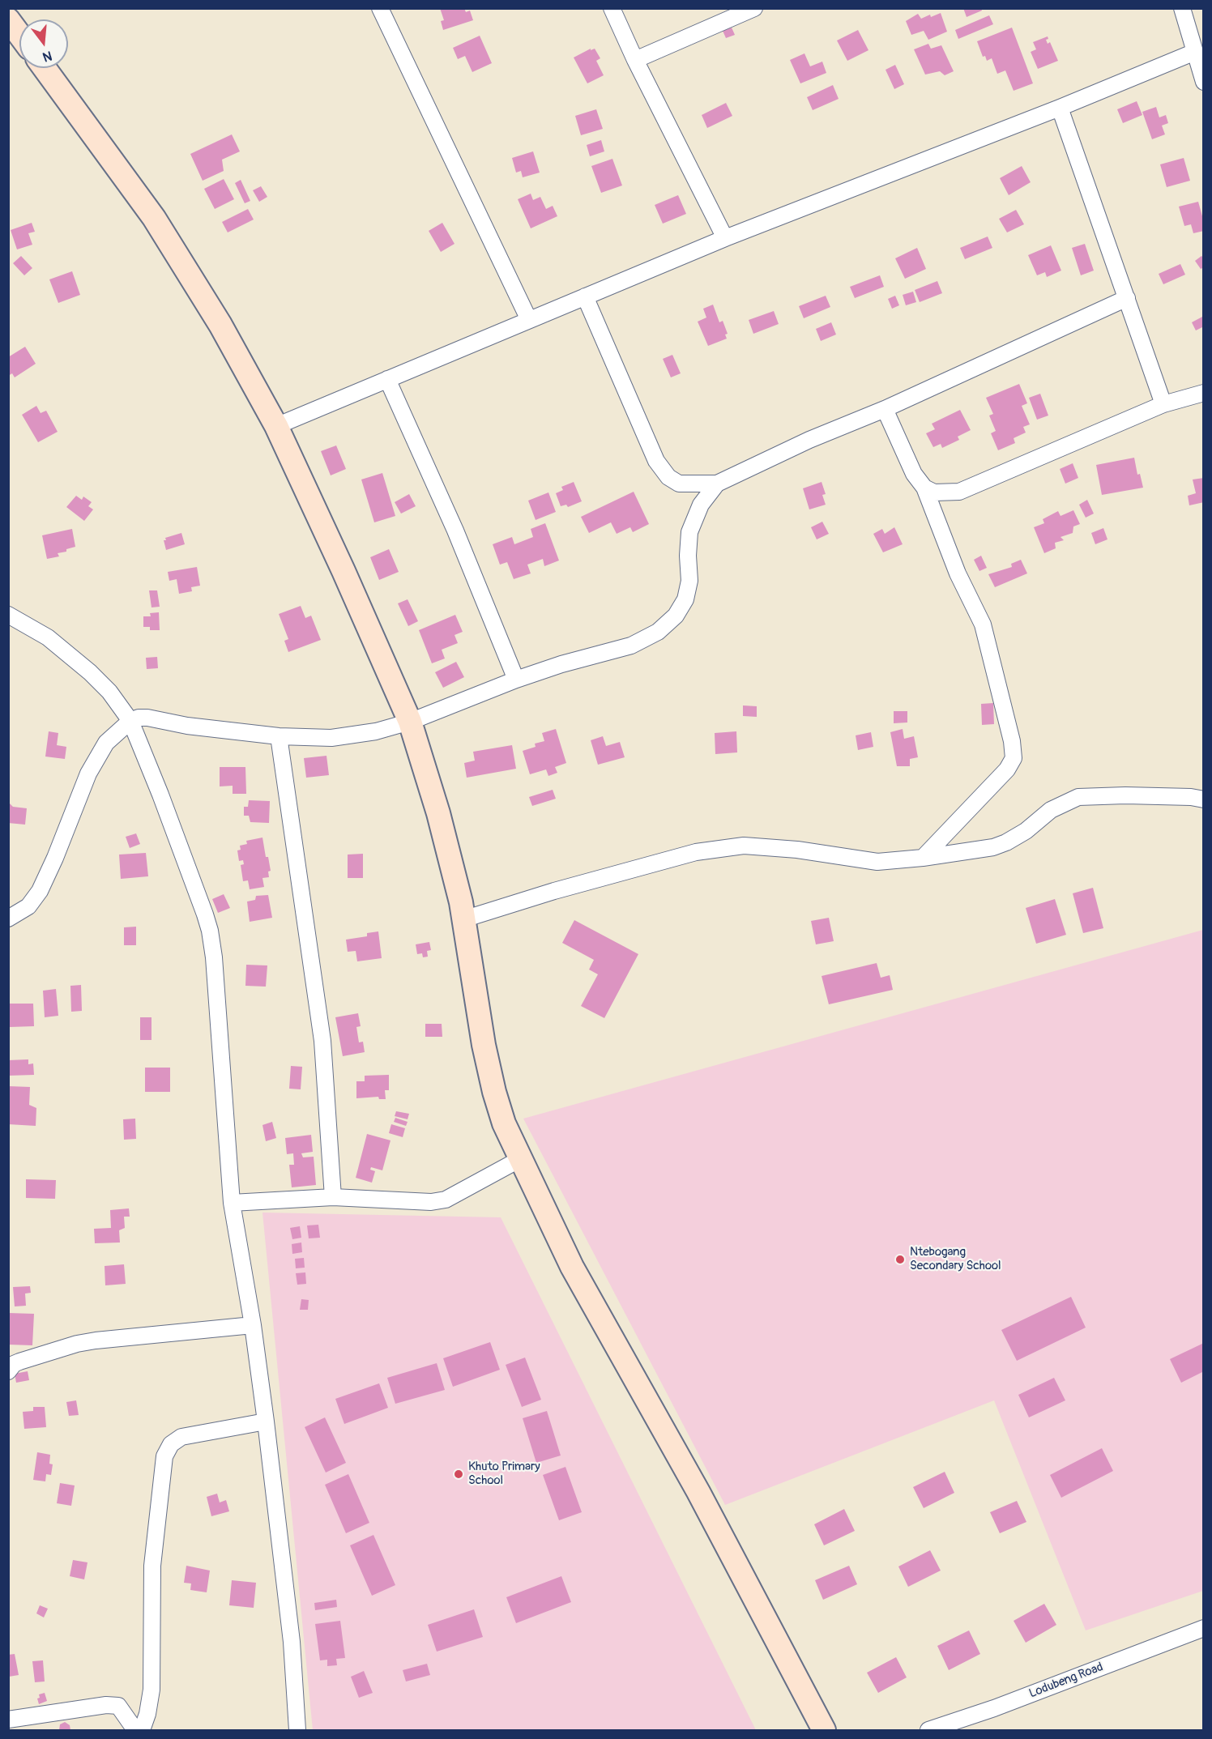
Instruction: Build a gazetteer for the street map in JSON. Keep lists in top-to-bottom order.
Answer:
{
  "streets": {
    "street": ["Lodubeng Road"]
  },
  "places": ["Ntebogang Secondary School", "Khuto Primary School"],
  "north": "bottom"
}
